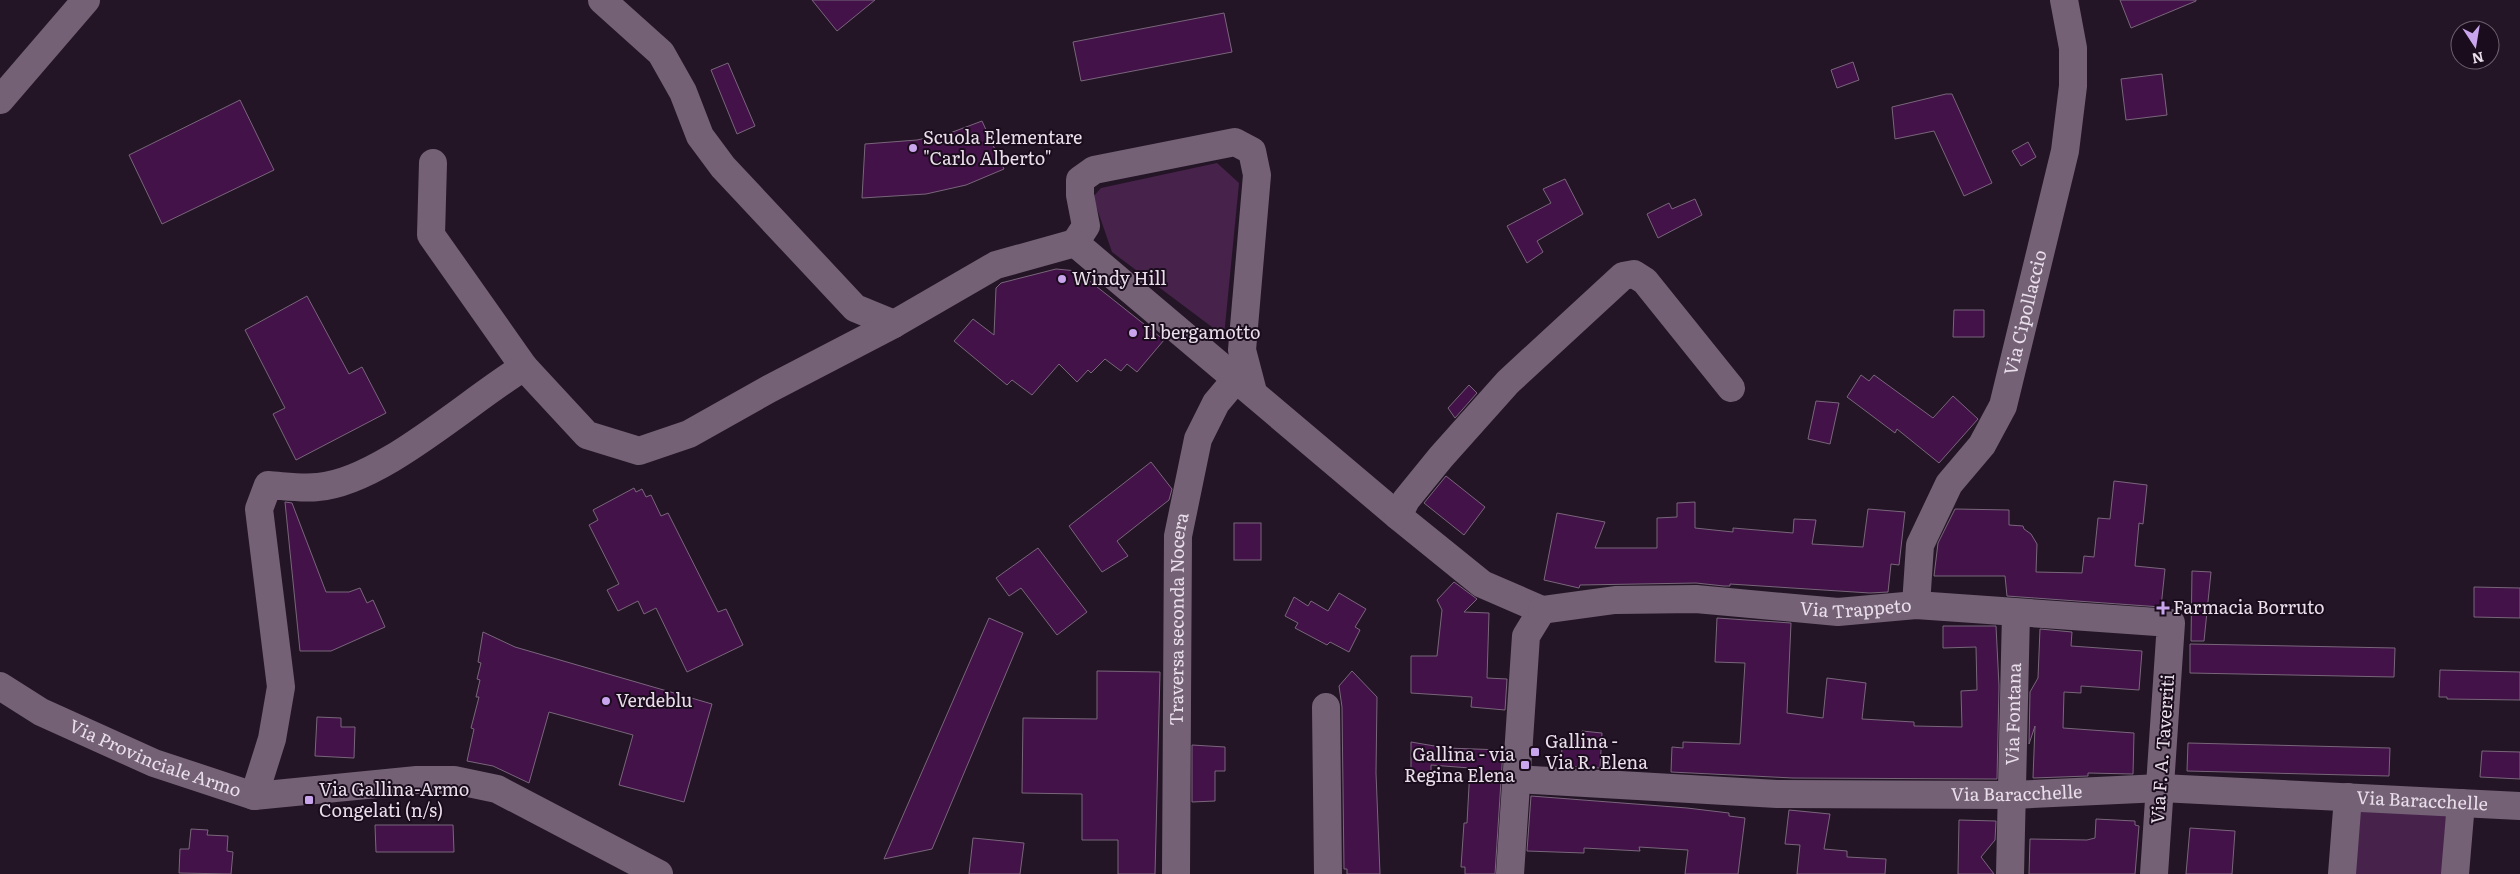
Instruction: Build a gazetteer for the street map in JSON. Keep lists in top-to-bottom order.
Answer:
{
  "streets": {
    "street": [
      "Via Cipollaccio",
      "Via Trappeto",
      "Traversa seconda Nocera",
      "Via Fontana",
      "Via F. A. Taverriti",
      "Via Provinciale Armo",
      "Via Baracchelle"
    ]
  },
  "crossings": [
    ["Via Cipollaccio", "Via Trappeto"],
    ["Via Trappeto", "Via Fontana"],
    ["Via Trappeto", "Via F. A. Taverriti"],
    ["Via Fontana", "Via Baracchelle"],
    ["Via F. A. Taverriti", "Via Baracchelle"]
  ],
  "places": {
    "other": [
      "Scuola Elementare \"Carlo Alberto\"",
      "Windy Hill",
      "Il bergamotto",
      "Verdeblu"
    ],
    "health": ["Farmacia Borruto"],
    "transit": ["Gallina - Via R. Elena", "Gallina - via Regina Elena", "Via Gallina-Armo Congelati (n/s)"]
  },
  "north": "bottom"
}
